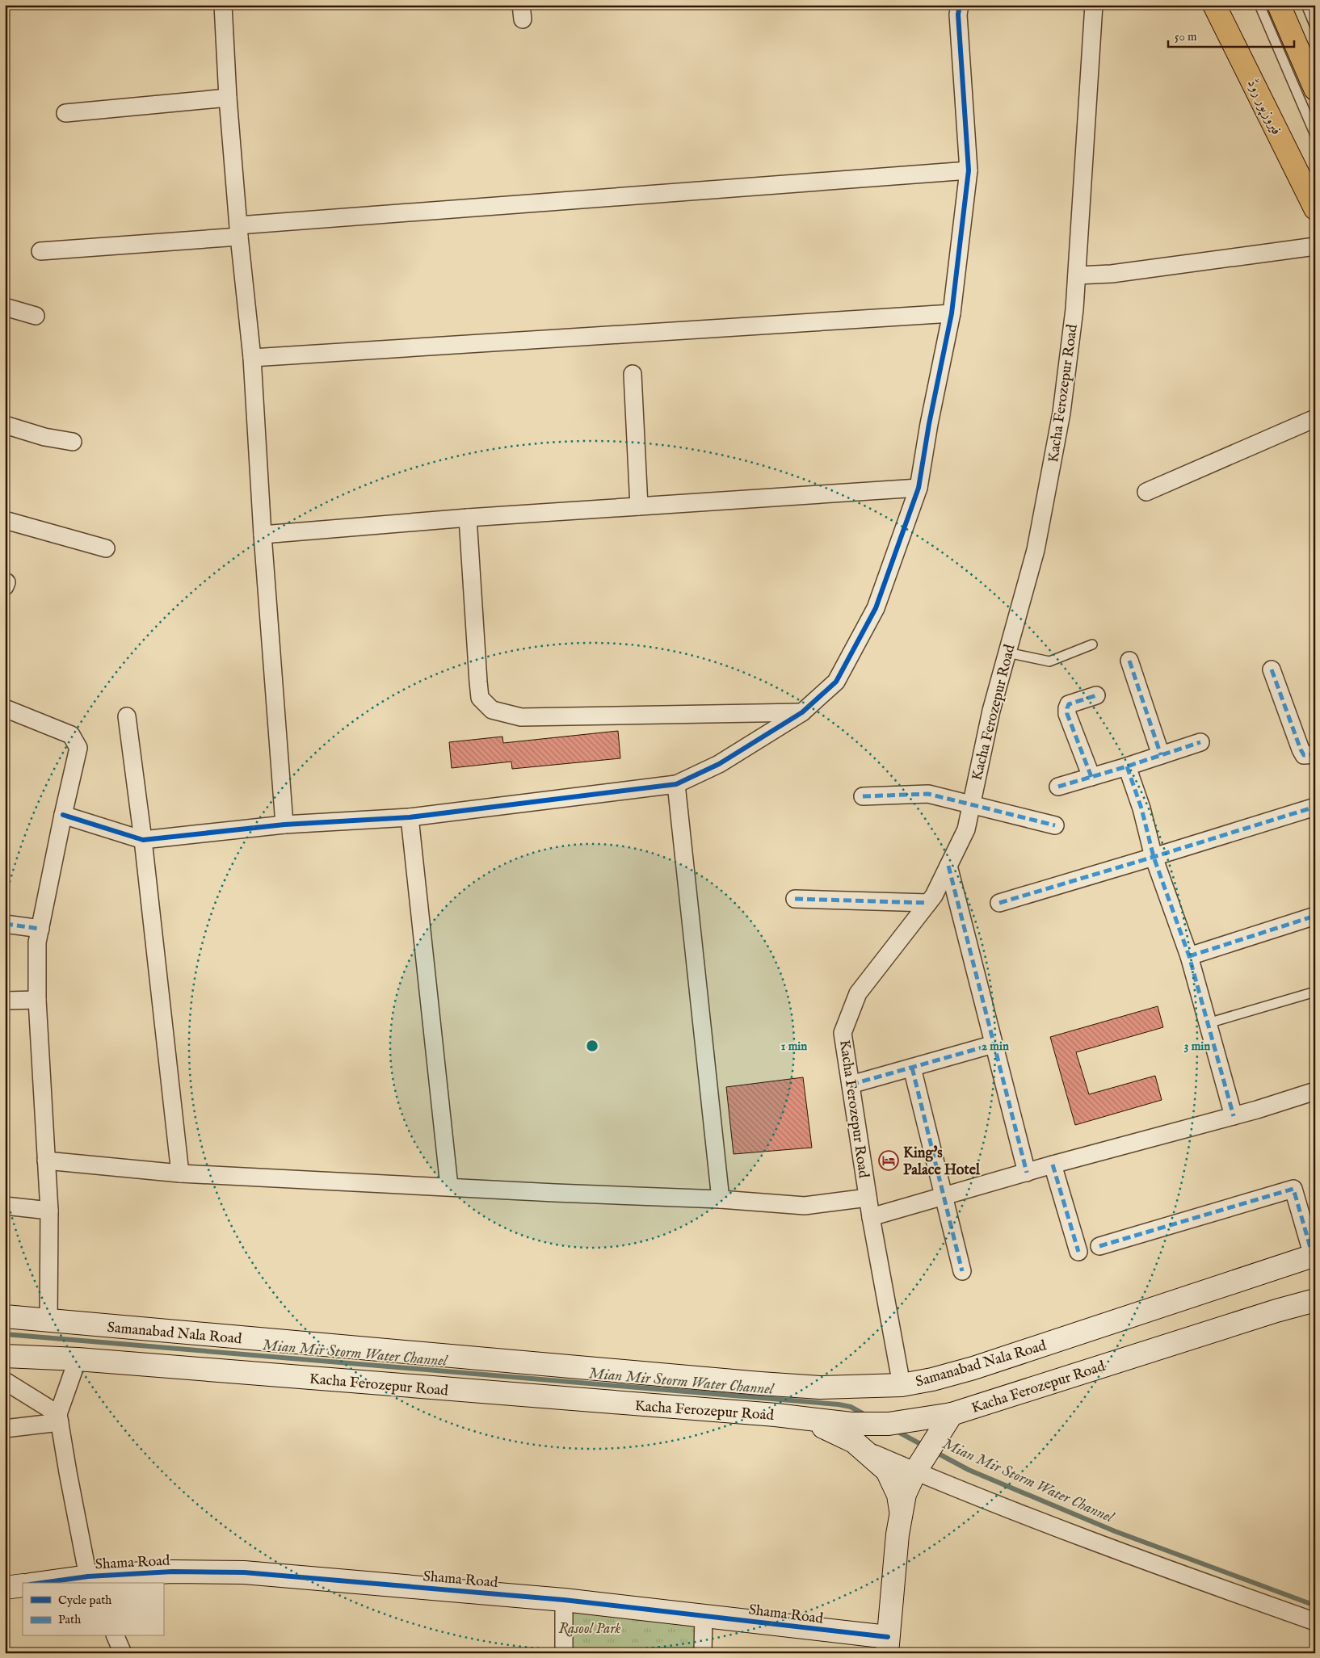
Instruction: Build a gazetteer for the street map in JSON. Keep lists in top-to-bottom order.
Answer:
{
  "streets": {
    "main road": [
      "فیروزپور روڈ",
      "Kacha Ferozepur Road",
      "Samanabad Nala Road",
      "Shama Road"
    ]
  },
  "crossings": [
    ["Kacha Ferozepur Road", "Samanabad Nala Road"]
  ],
  "water": ["Mian Mir Storm Water Channel"],
  "parks": ["Rasool Park"],
  "places": {
    "hotel": ["King's Palace Hotel"]
  },
  "legend": ["Cycle path", "Path"],
  "scale_bar": "50 m",
  "rings": ["1 min", "2 min", "3 min"]
}
